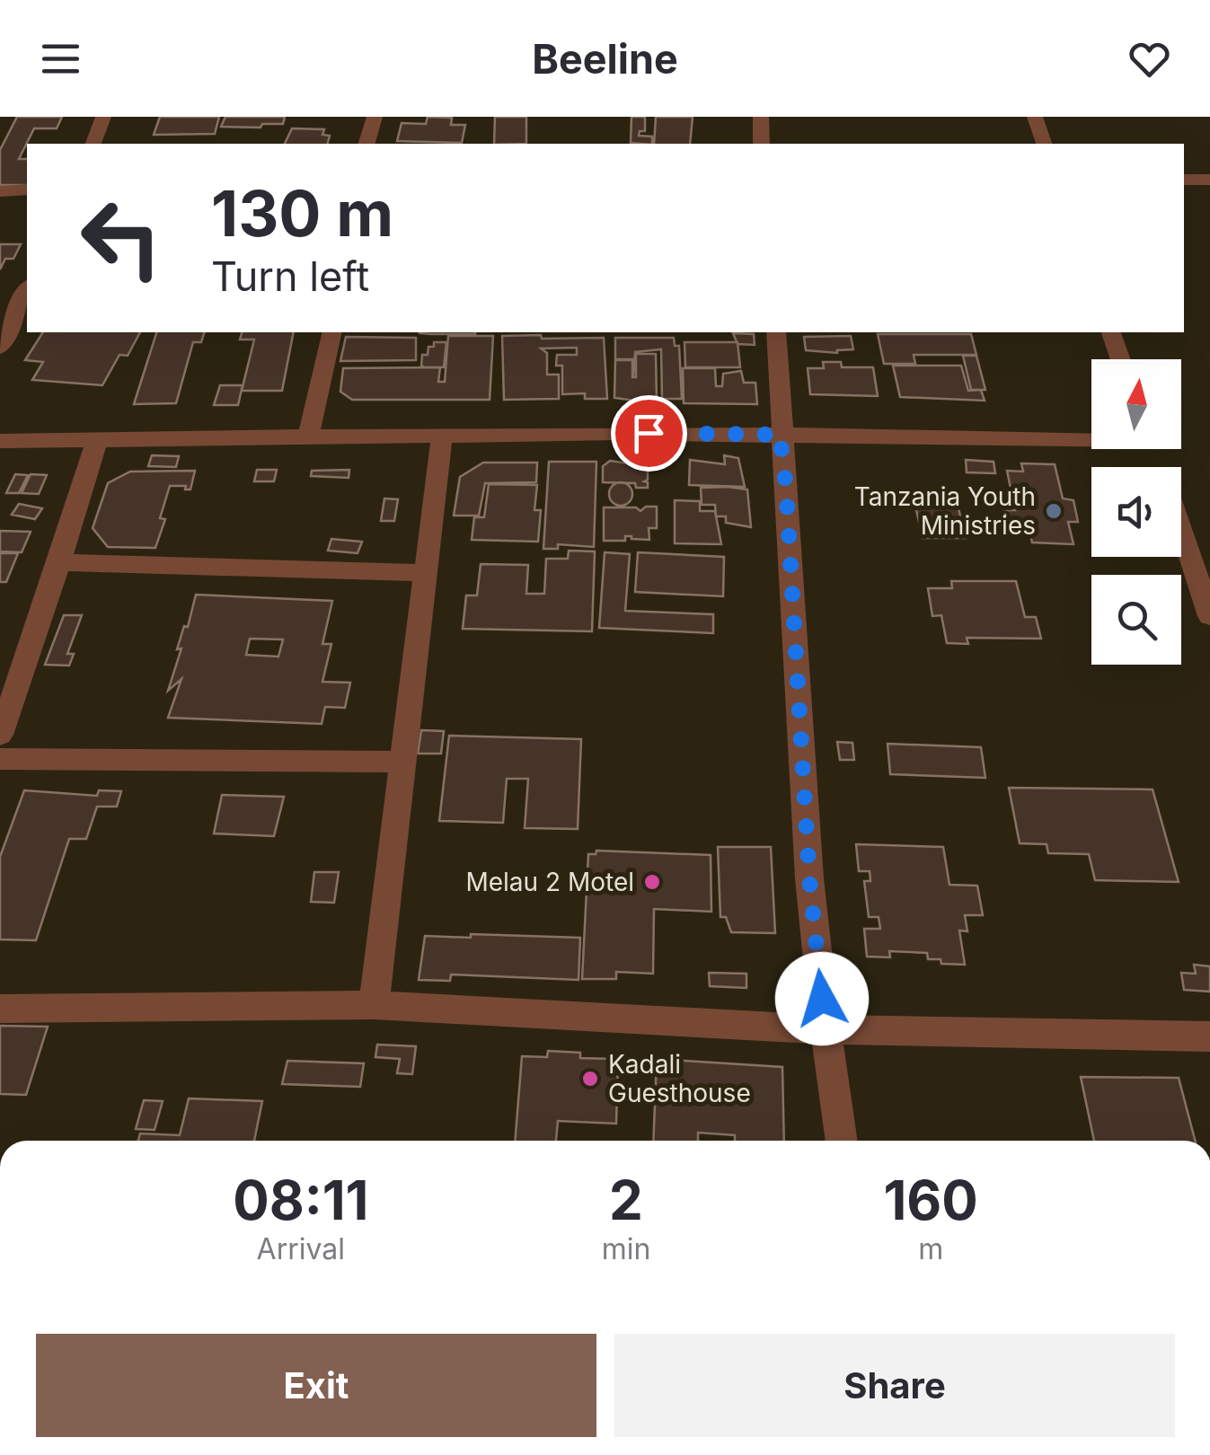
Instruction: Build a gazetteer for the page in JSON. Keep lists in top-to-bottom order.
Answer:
{
  "places": ["Tanzania Youth Ministries", "Melau 2 Motel", "Kadali Guesthouse"],
  "north": "top",
  "page": {
    "header": "Beeline",
    "turn": ["130 m", "Turn left"],
    "eta": [
      "08:11",
      "Arrival",
      "2",
      "min",
      "160",
      "m"
    ],
    "buttons": ["Exit", "Share"]
  }
}
